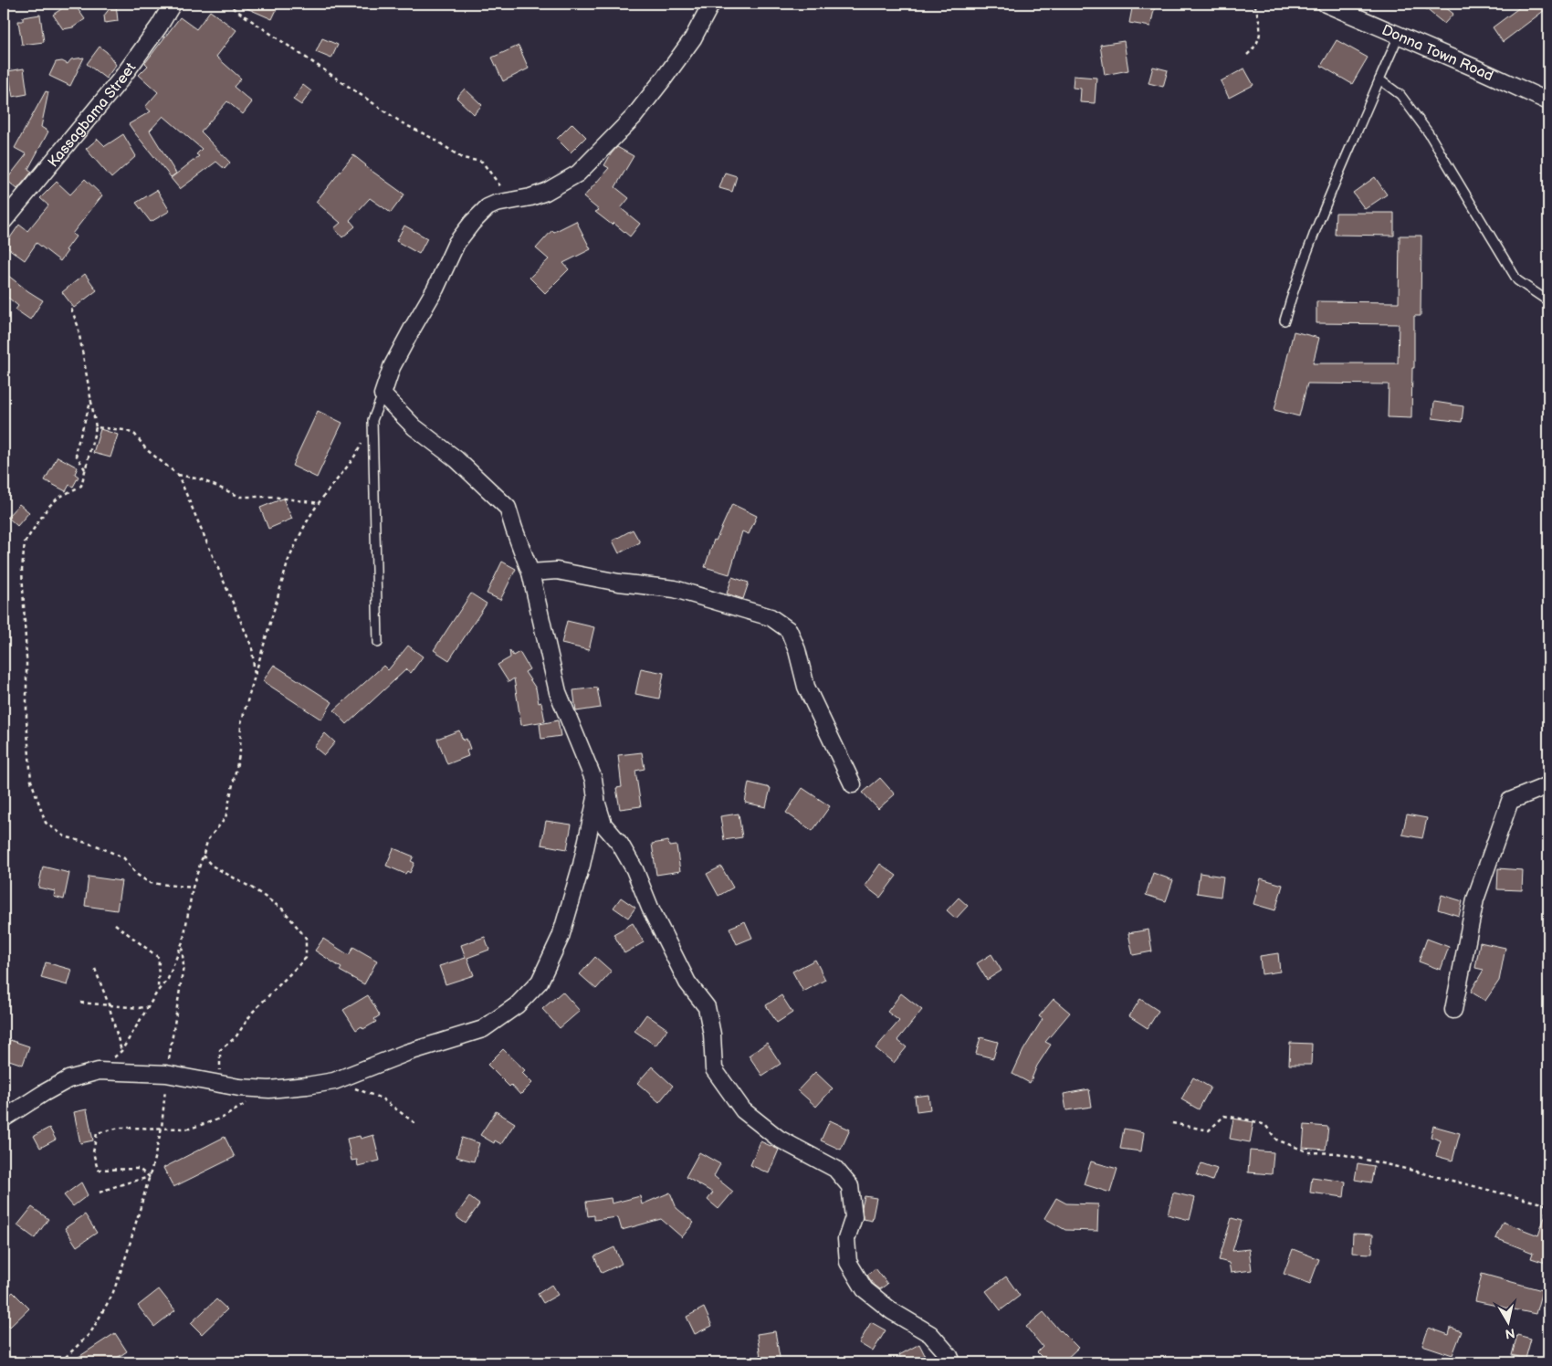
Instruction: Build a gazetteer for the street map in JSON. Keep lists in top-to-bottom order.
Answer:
{
  "streets": {
    "street": ["Donna Town Road", "Kassagbama Street"]
  },
  "north": "bottom"
}
